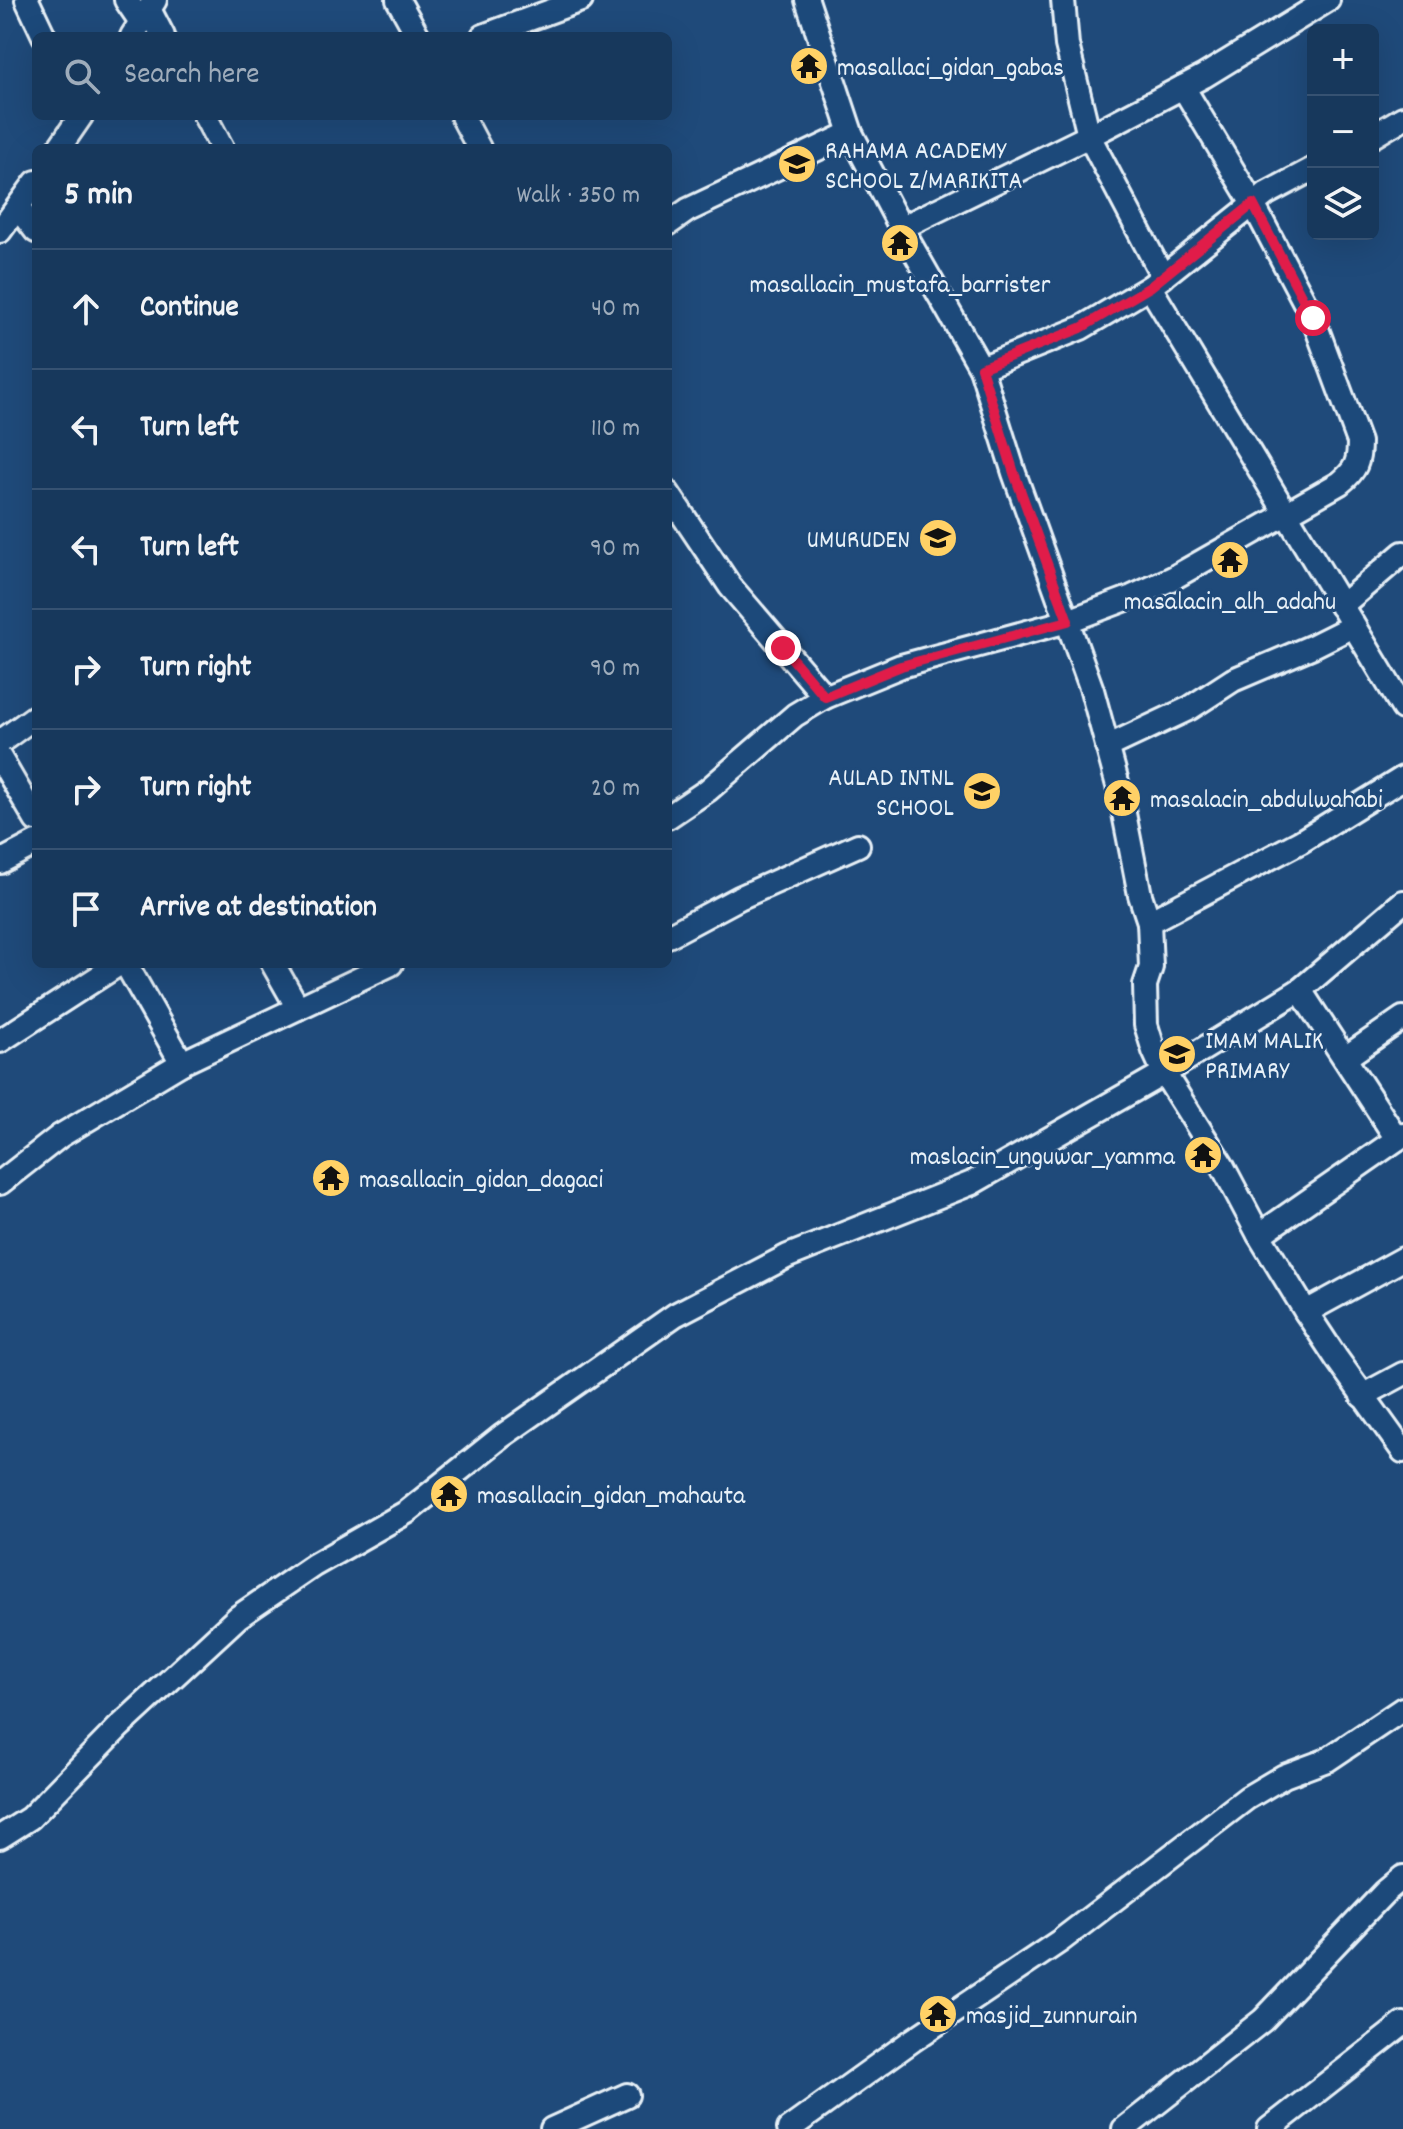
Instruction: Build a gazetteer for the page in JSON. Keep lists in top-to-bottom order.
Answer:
{
  "places": {
    "temple": [
      "masallaci_gidan_gabas",
      "masallacin_mustafa_barrister",
      "masalacin_alh_adahu",
      "masalacin_abdulwahabi",
      "maslacin_unguwar_yamma",
      "masallacin_gidan_dagaci",
      "masallacin_gidan_mahauta",
      "masjid_zunnurain"
    ],
    "school or university": [
      "RAHAMA ACADEMY SCHOOL Z/MARIKITA",
      "UMURUDEN",
      "AULAD INTNL SCHOOL",
      "IMAM MALIK PRIMARY"
    ]
  },
  "page": {
    "map_buttons": ["+", "−"],
    "search": "Search here",
    "heading": ["5 min", "Walk · 350 m"],
    "list": [
      ["Continue", "40 m"],
      ["Turn left", "110 m"],
      ["Turn left", "90 m"],
      ["Turn right", "90 m"],
      ["Turn right", "20 m"],
      "Arrive at destination"
    ]
  }
}
